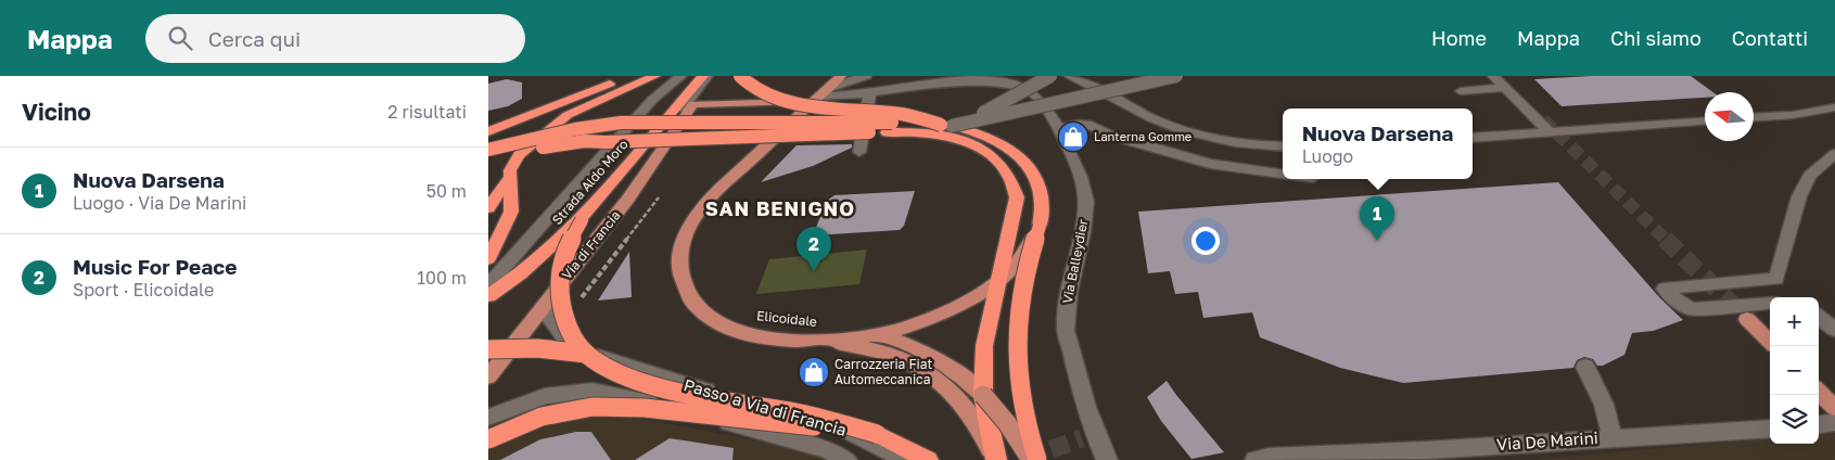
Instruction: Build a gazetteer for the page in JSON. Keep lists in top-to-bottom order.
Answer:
{
  "streets": {
    "highway": ["Strada Aldo Moro", "Elicoidale"],
    "main road": ["Via di Francia", "Via Balleydier"],
    "street": ["Passo a Via di Francia", "Via De Marini"]
  },
  "crossings": [
    ["Via di Francia", "Via Balleydier"],
    ["Via di Francia", "Passo a Via di Francia"],
    ["Via Balleydier", "Elicoidale"]
  ],
  "districts": ["SAN BENIGNO"],
  "places": {
    "shop": ["Lanterna Gomme", "Carrozzeria Fiat Automeccanica"]
  },
  "north": "left",
  "page": {
    "header": "Mappa",
    "search": "Cerca qui",
    "nav": [
      "Home",
      "Mappa",
      "Chi siamo",
      "Contatti"
    ],
    "heading": ["Vicino", "2 risultati"],
    "popup": ["Nuova Darsena", "Luogo"],
    "list": [
      {
        "mark": "1",
        "name": "Nuova Darsena",
        "note": "Luogo · Via De Marini",
        "value": "50 m"
      },
      {
        "mark": "2",
        "name": "Music For Peace",
        "note": "Sport · Elicoidale",
        "value": "100 m"
      }
    ],
    "pins": ["1", "2"],
    "map_buttons": ["+", "−"]
  }
}
